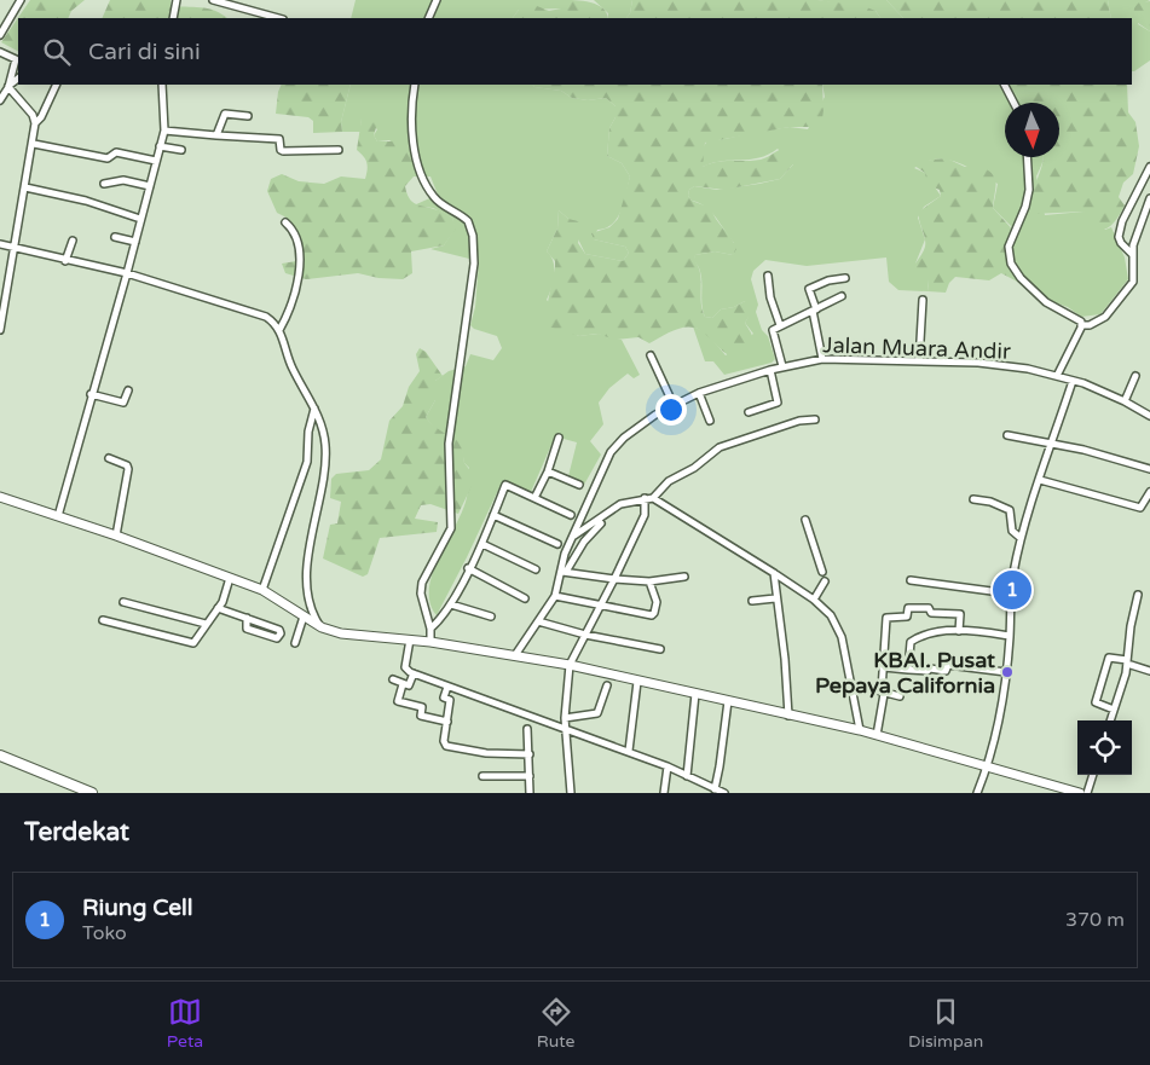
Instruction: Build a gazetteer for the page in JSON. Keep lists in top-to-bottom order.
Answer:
{
  "streets": {
    "street": ["Jalan Muara Andir"]
  },
  "places": ["KBAI. Pusat Pepaya California"],
  "north": "bottom",
  "page": {
    "search": "Cari di sini",
    "pins": "1",
    "heading": "Terdekat",
    "list": [
      {
        "mark": "1",
        "name": "Riung Cell",
        "note": "Toko",
        "value": "370 m"
      }
    ],
    "nav": ["Peta", "Rute", "Disimpan"]
  }
}
